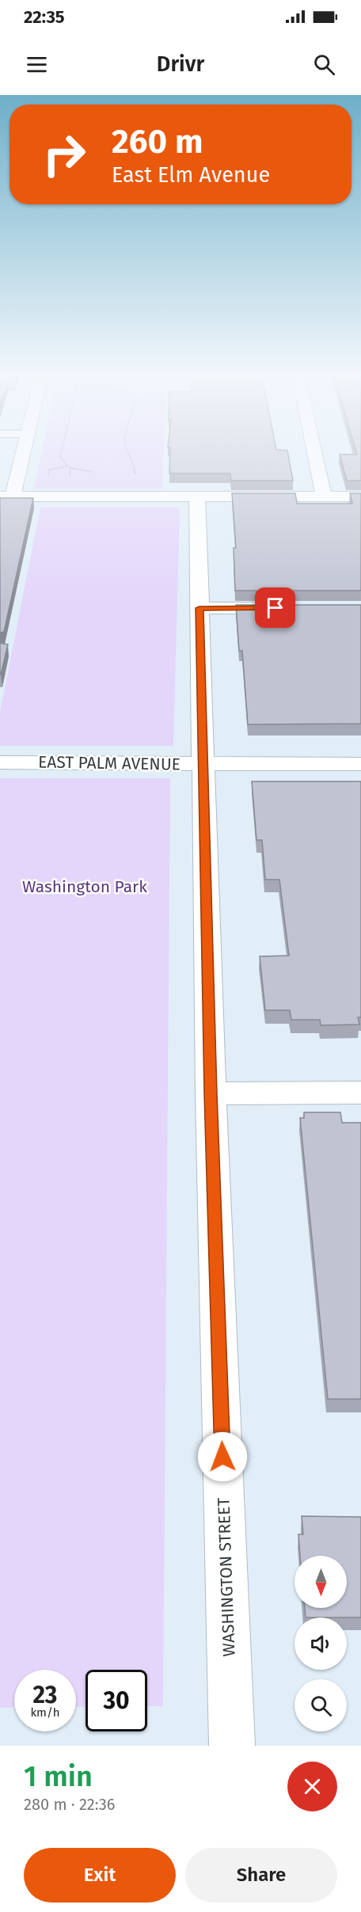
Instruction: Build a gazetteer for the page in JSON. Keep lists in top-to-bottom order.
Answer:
{
  "streets": {
    "street": ["EAST PALM AVENUE", "WASHINGTON STREET"]
  },
  "crossings": [
    ["EAST PALM AVENUE", "WASHINGTON STREET"]
  ],
  "parks": ["Washington Park"],
  "north": "bottom",
  "page": {
    "status": "22:35",
    "header": "Drivr",
    "turn": ["260 m", "East Elm Avenue"],
    "speed": "23 km/h",
    "limit": "30",
    "heading": ["1 min", "280 m · 22:36"],
    "buttons": ["Exit", "Share"]
  }
}
